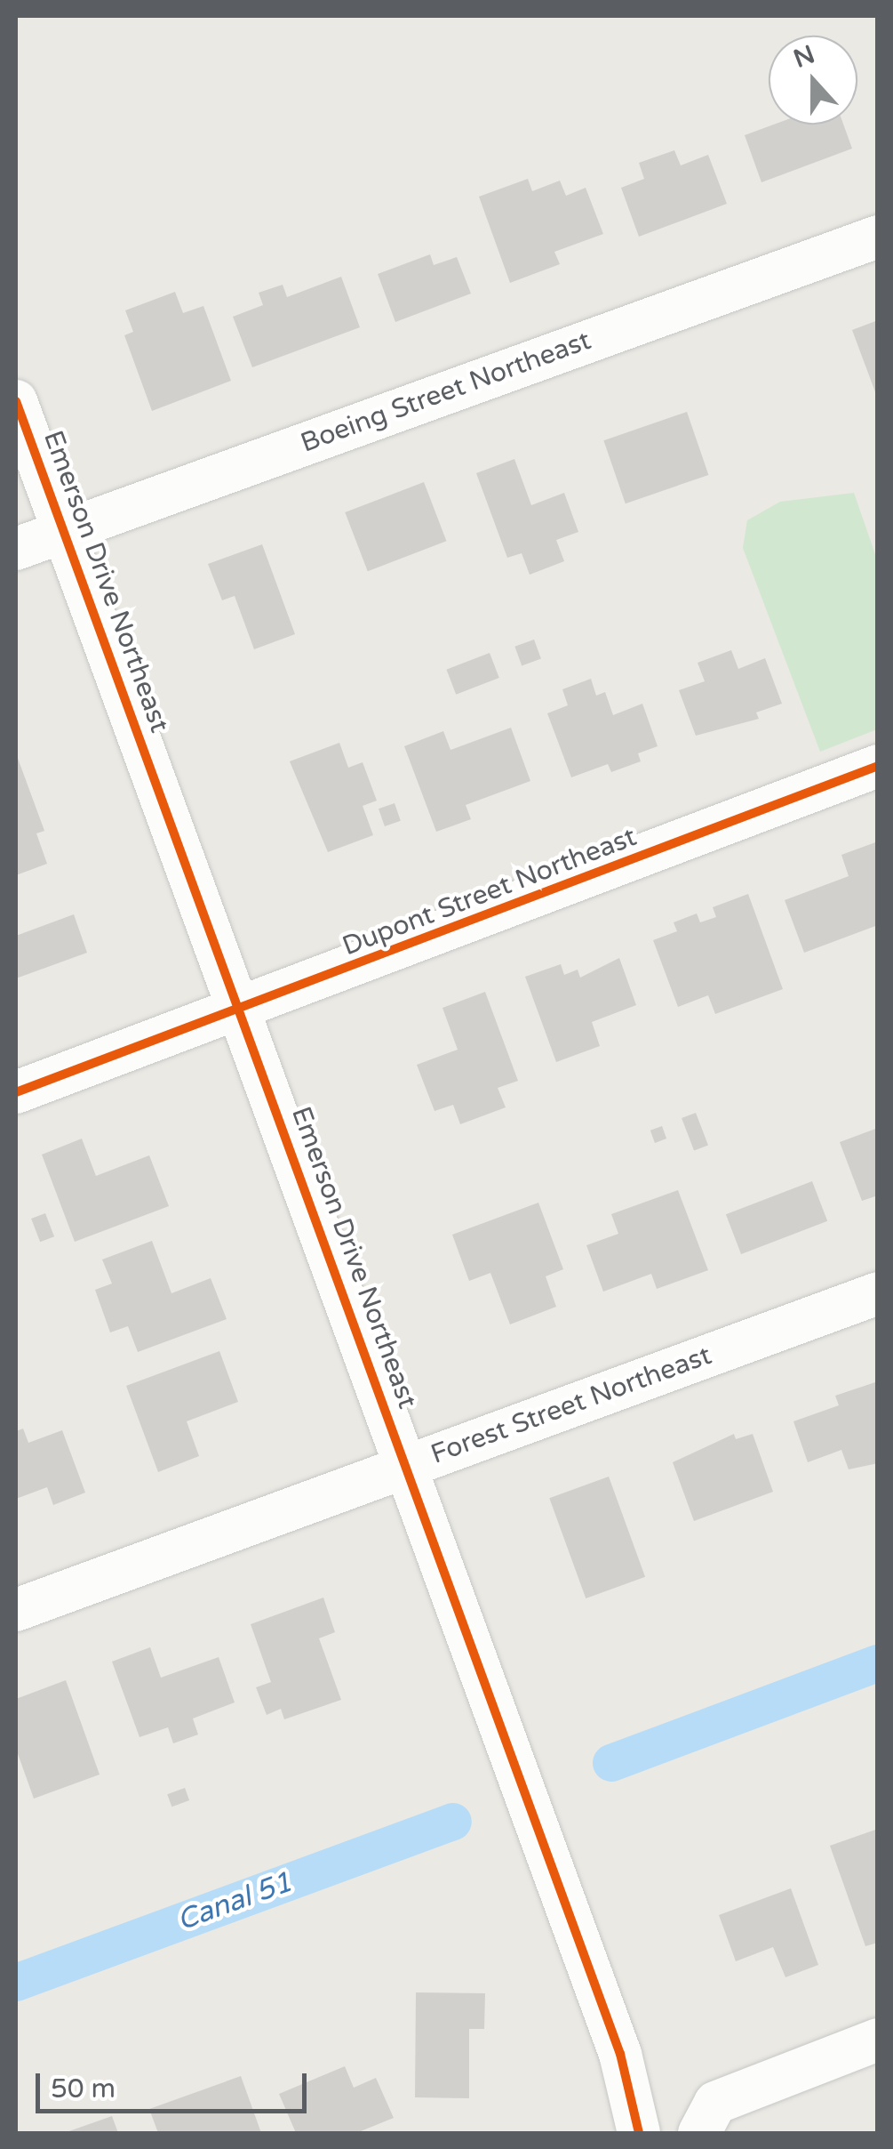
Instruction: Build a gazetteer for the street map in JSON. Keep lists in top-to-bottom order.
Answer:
{
  "streets": {
    "street": [
      "Boeing Street Northeast",
      "Emerson Drive Northeast",
      "Dupont Street Northeast",
      "Forest Street Northeast"
    ]
  },
  "crossings": [
    ["Boeing Street Northeast", "Emerson Drive Northeast"],
    ["Emerson Drive Northeast", "Dupont Street Northeast"],
    ["Emerson Drive Northeast", "Forest Street Northeast"]
  ],
  "water": ["Canal 51"],
  "scale_bar": "50 m",
  "north": "top"
}
